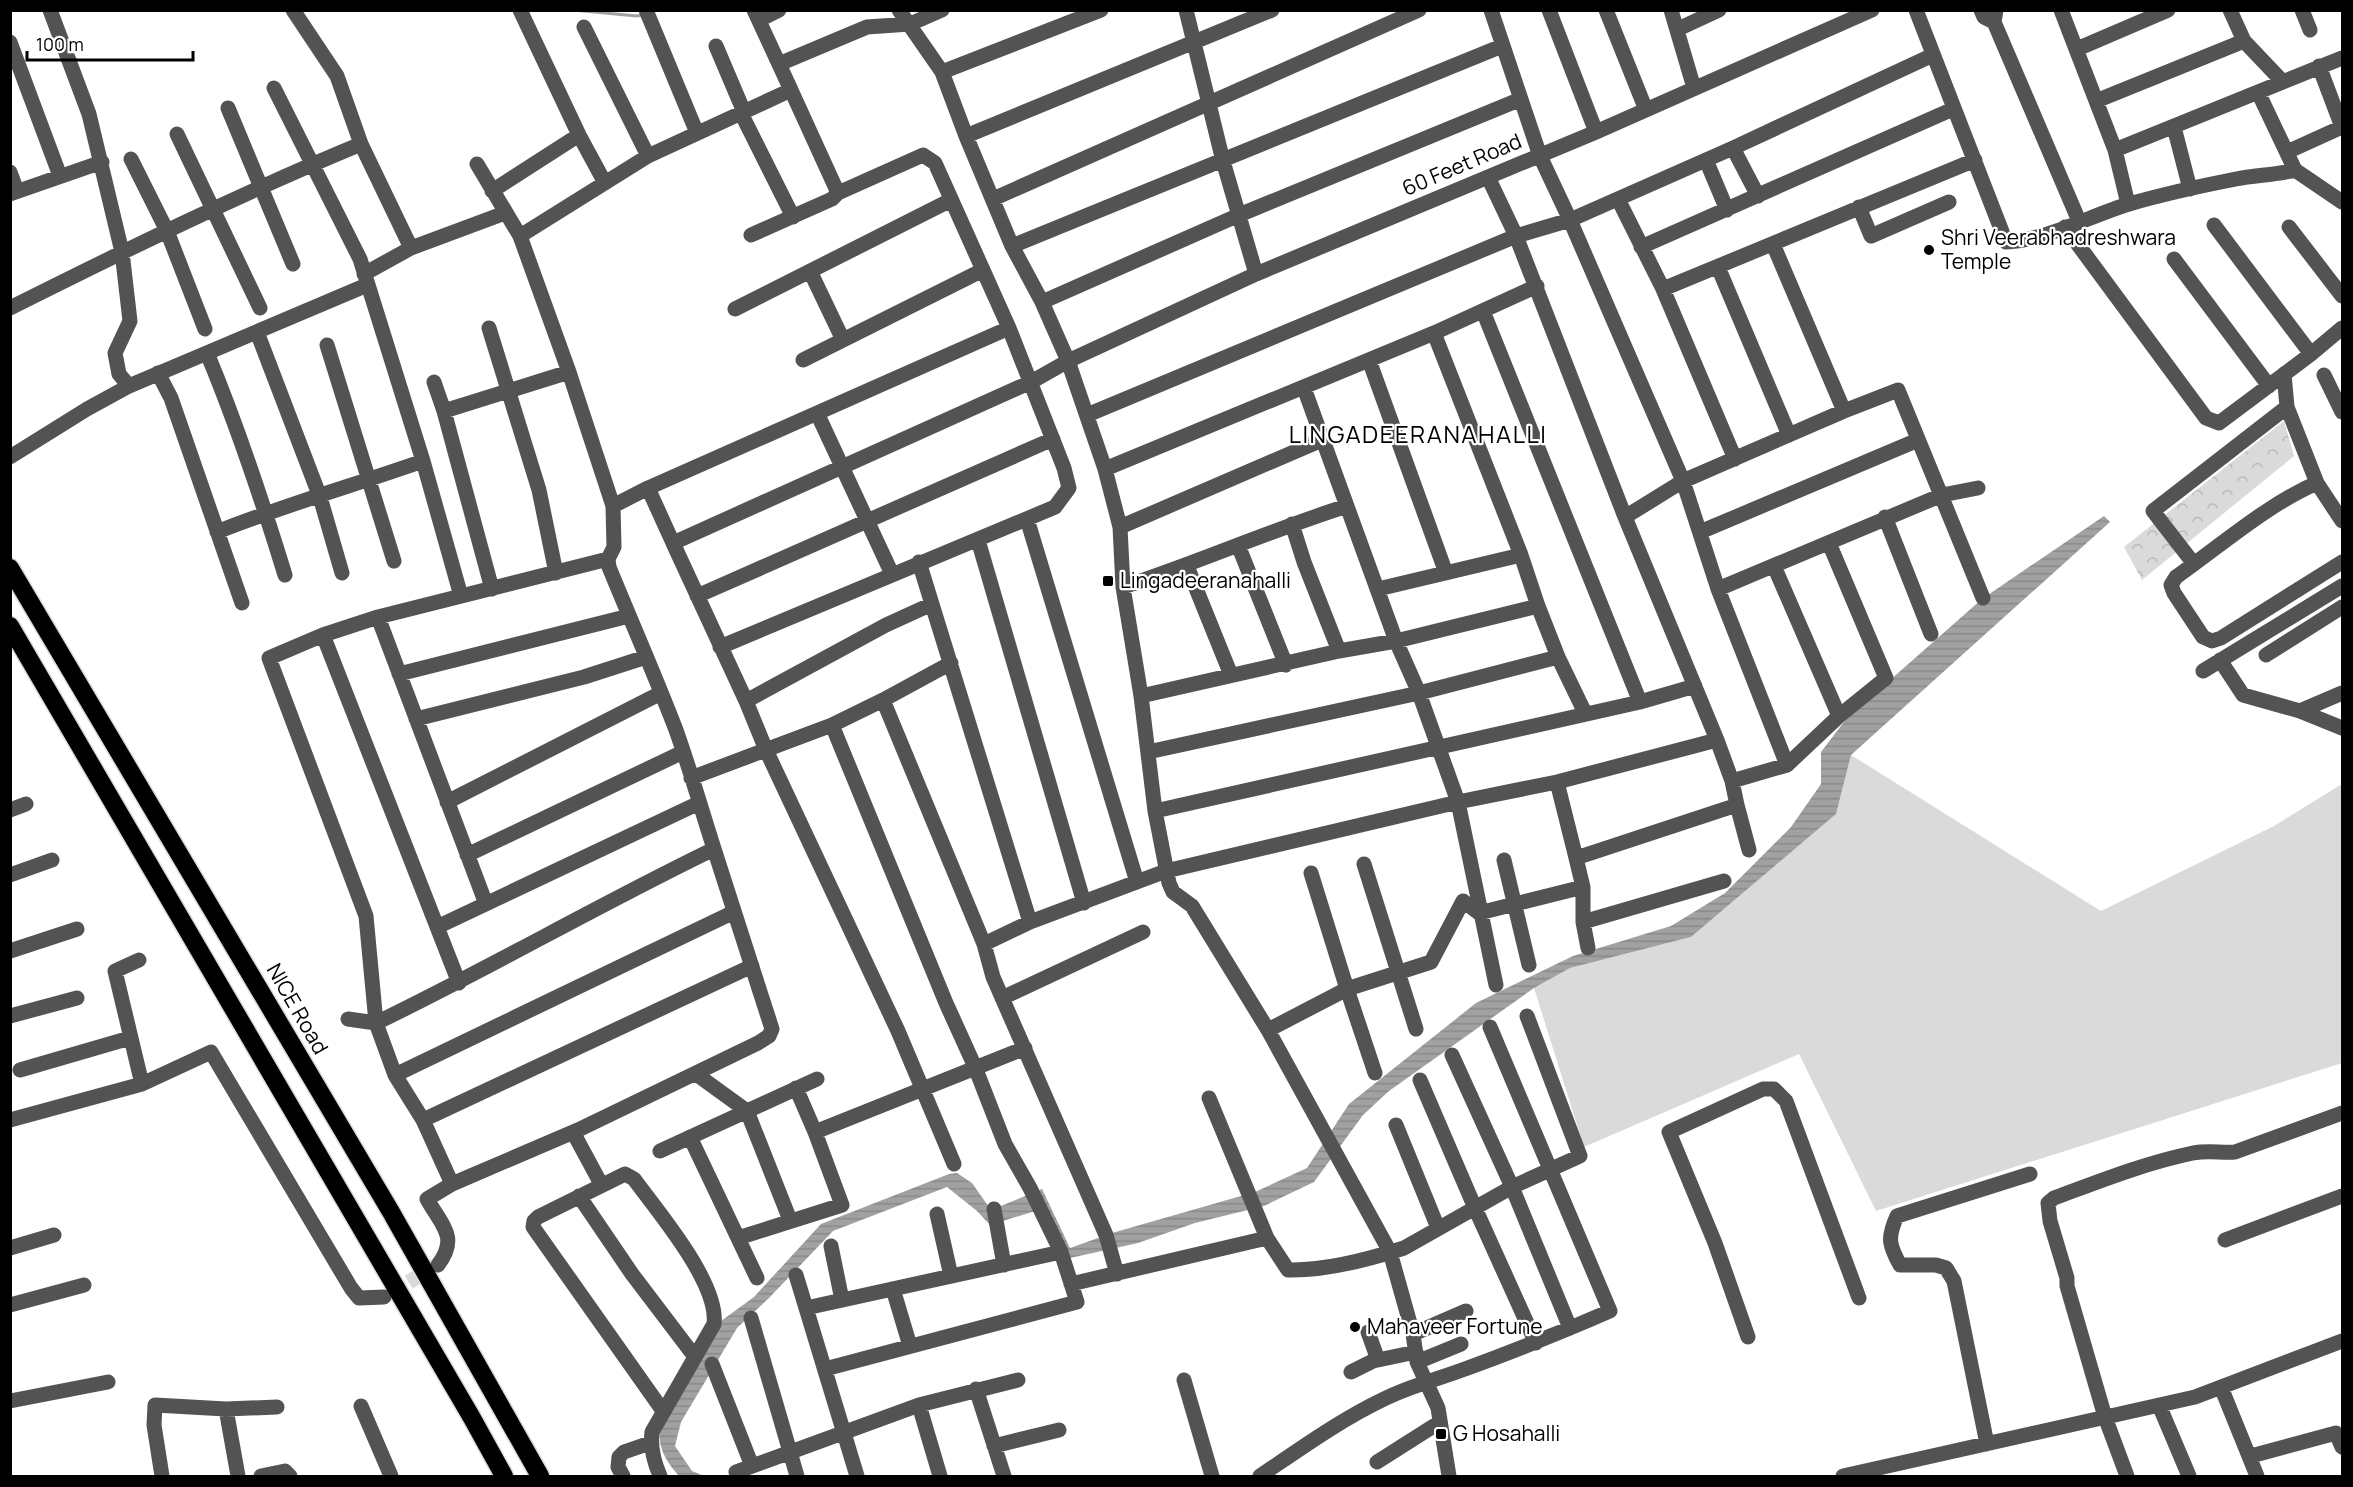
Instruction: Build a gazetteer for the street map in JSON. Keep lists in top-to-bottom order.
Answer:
{
  "streets": {
    "highway": ["NICE Road"],
    "street": ["60 Feet Road"]
  },
  "districts": ["LINGADEERANAHALLI"],
  "places": {
    "other": ["Shri Veerabhadreshwara Temple", "Mahaveer Fortune"],
    "transit": ["Lingadeeranahalli", "G Hosahalli"]
  },
  "scale_bar": "100 m"
}
